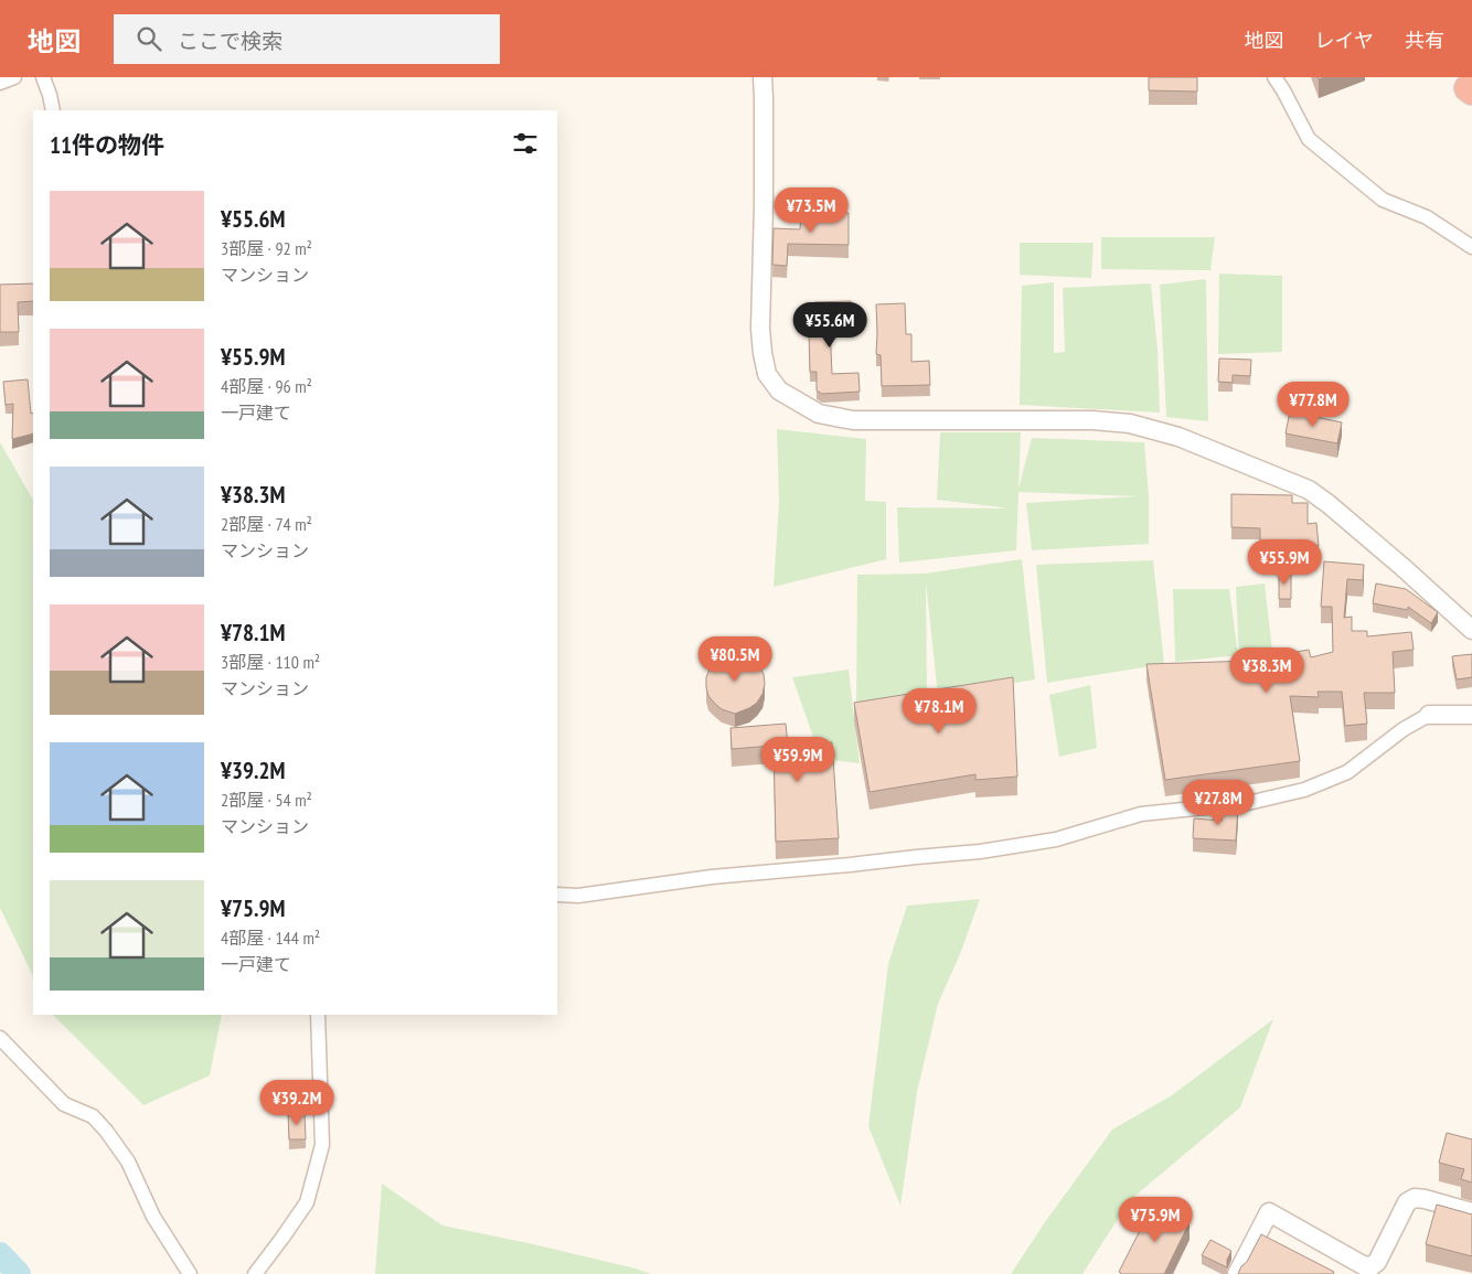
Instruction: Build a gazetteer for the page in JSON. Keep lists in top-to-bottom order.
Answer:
{
  "page": {
    "header": "地図",
    "search": "ここで検索",
    "nav": ["地図", "レイヤ", "共有"],
    "heading": "11件の物件",
    "list": [
      {
        "name": "¥55.6M",
        "note": "3部屋 · 92 m² · マンション"
      },
      {
        "name": "¥55.9M",
        "note": "4部屋 · 96 m² · 一戸建て"
      },
      {
        "name": "¥38.3M",
        "note": "2部屋 · 74 m² · マンション"
      },
      {
        "name": "¥78.1M",
        "note": "3部屋 · 110 m² · マンション"
      },
      {
        "name": "¥39.2M",
        "note": "2部屋 · 54 m² · マンション"
      },
      {
        "name": "¥75.9M",
        "note": "4部屋 · 144 m² · 一戸建て"
      }
    ],
    "price": [
      "¥73.5M",
      "¥55.6M",
      "¥77.8M",
      "¥55.9M",
      "¥80.5M",
      "¥38.3M",
      "¥78.1M",
      "¥59.9M",
      "¥27.8M",
      "¥39.2M",
      "¥75.9M"
    ]
  }
}
